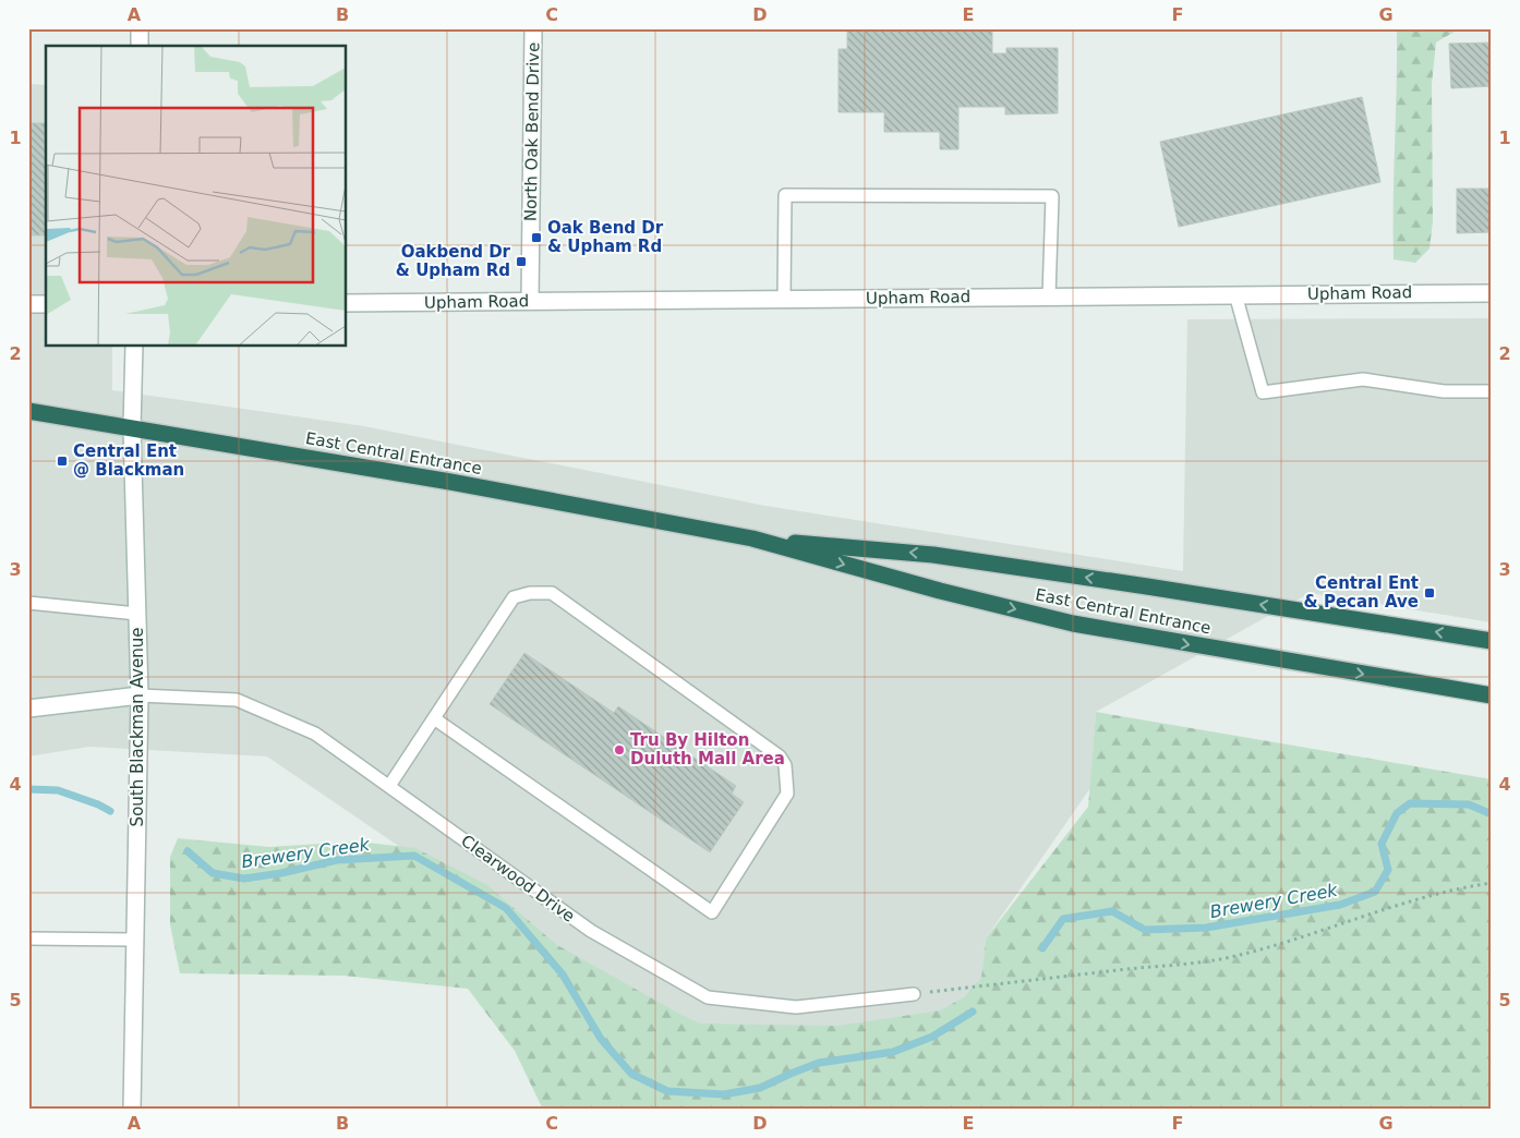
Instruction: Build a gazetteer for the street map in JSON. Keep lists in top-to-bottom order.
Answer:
{
  "streets": {
    "highway": ["East Central Entrance"],
    "street": ["North Oak Bend Drive", "Upham Road", "South Blackman Avenue"],
    "lane": ["Clearwood Drive"]
  },
  "crossings": [
    ["North Oak Bend Drive", "Upham Road"],
    ["East Central Entrance", "South Blackman Avenue"],
    ["South Blackman Avenue", "Clearwood Drive"]
  ],
  "water": ["Brewery Creek"],
  "places": {
    "transit": [
      "Oak Bend Dr & Upham Rd",
      "Oakbend Dr & Upham Rd",
      "Central Ent @ Blackman",
      "Central Ent & Pecan Ave"
    ],
    "other": ["Tru By Hilton Duluth Mall Area"]
  },
  "grid": {
    "columns": [
      "A",
      "B",
      "C",
      "D",
      "E",
      "F",
      "G"
    ],
    "rows": [
      "1",
      "2",
      "3",
      "4",
      "5"
    ]
  }
}
